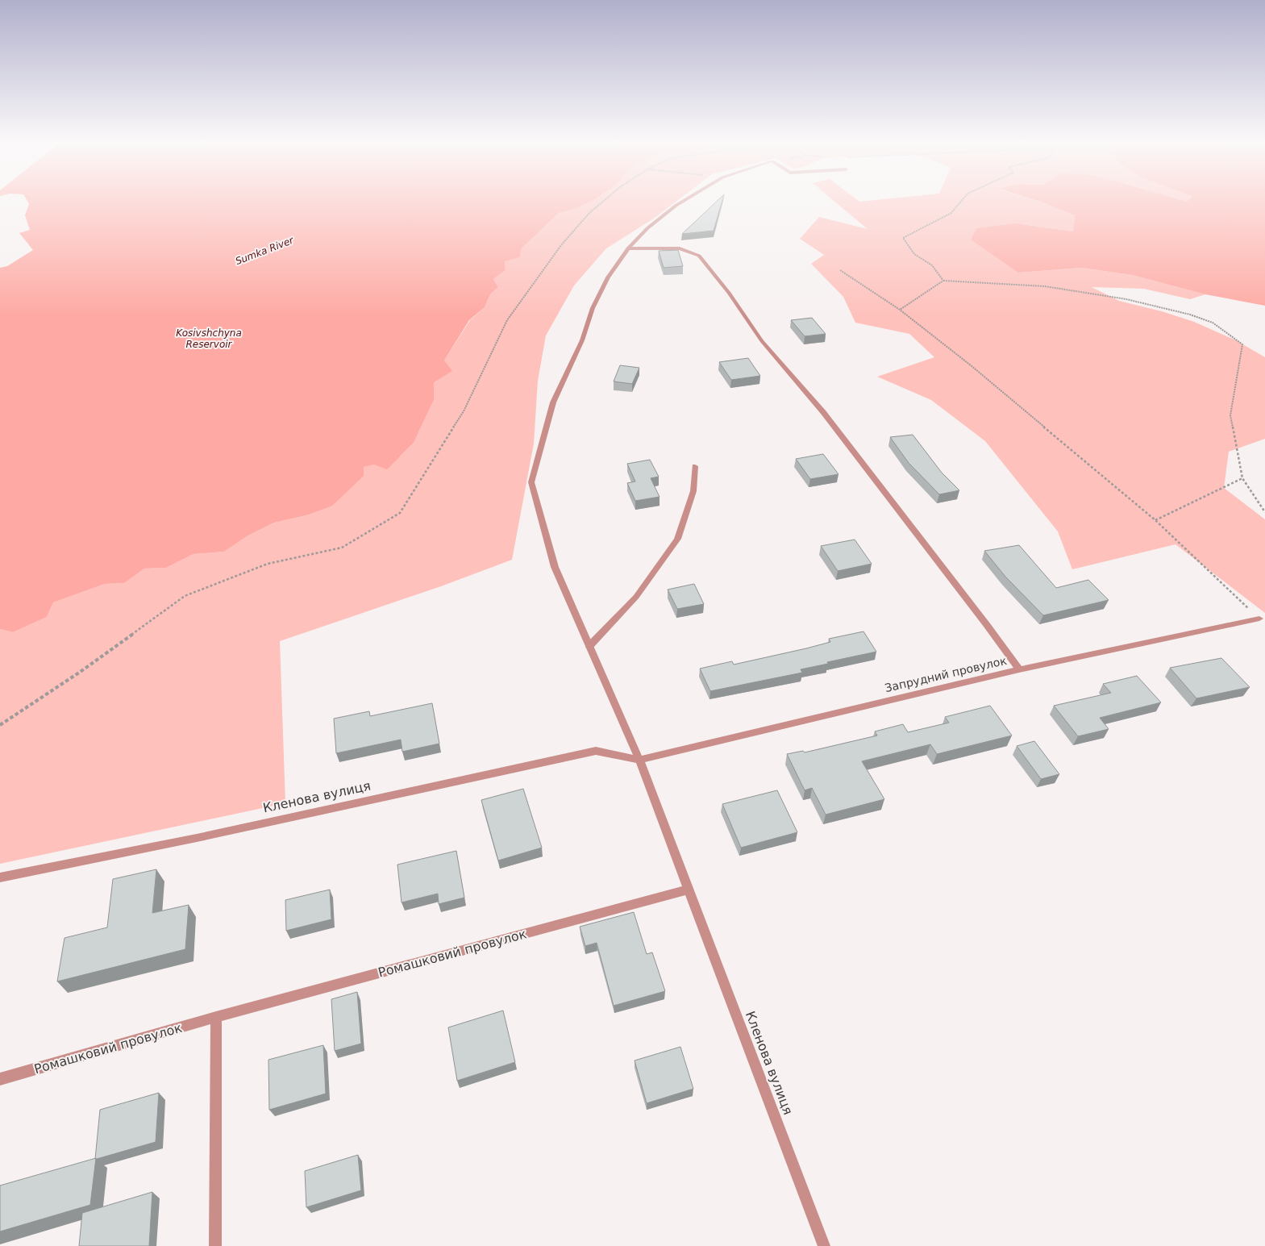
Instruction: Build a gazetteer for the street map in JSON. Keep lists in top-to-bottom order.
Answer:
{
  "streets": {
    "street": ["Запрудний провулок", "Кленова вулиця", "Ромашковий провулок"]
  },
  "crossings": [
    ["Запрудний провулок", "Кленова вулиця"],
    ["Кленова вулиця", "Ромашковий провулок"]
  ],
  "water": ["Sumka River", "Kosivshchyna Reservoir"]
}
